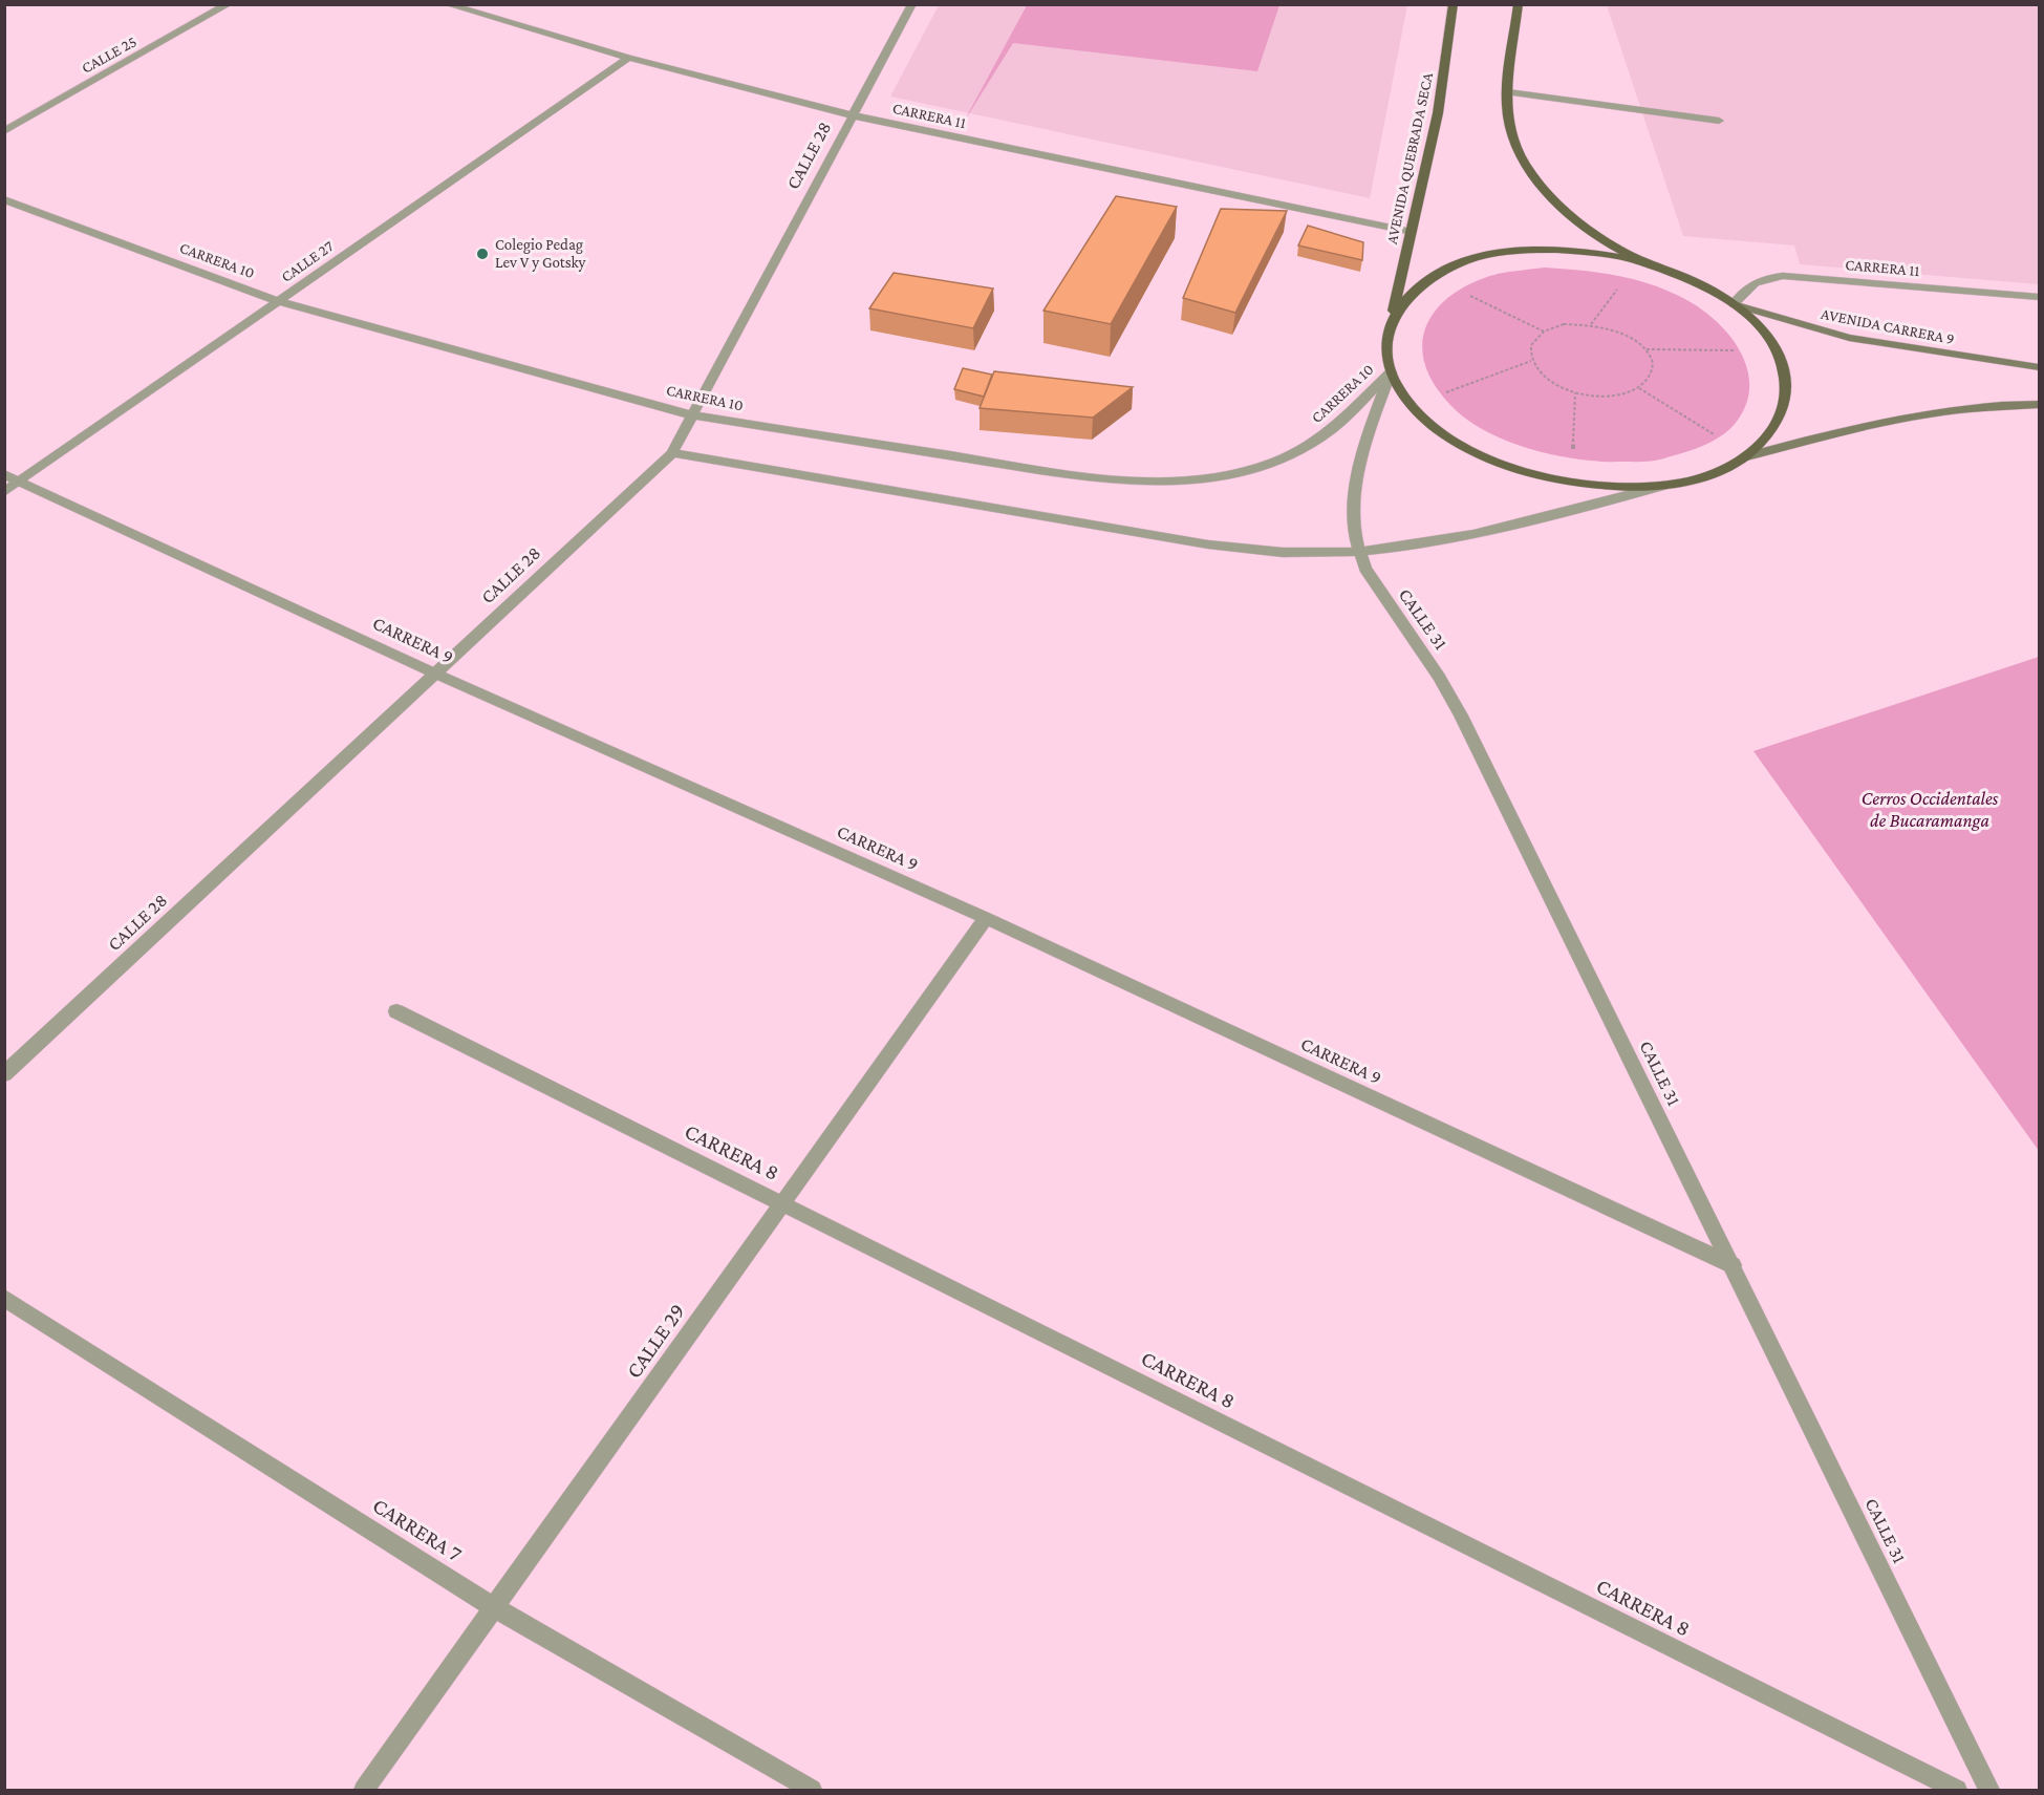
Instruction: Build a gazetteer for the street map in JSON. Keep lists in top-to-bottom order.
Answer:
{
  "streets": {
    "main road": ["AVENIDA QUEBRADA SECA", "AVENIDA CARRERA 9"],
    "street": [
      "CALLE 25",
      "CARRERA 11",
      "CALLE 28",
      "CARRERA 10",
      "CALLE 27",
      "CALLE 31",
      "CARRERA 9",
      "CARRERA 8",
      "CALLE 29",
      "CARRERA 7"
    ]
  },
  "crossings": [
    ["CARRERA 11", "CALLE 28"],
    ["CARRERA 11", "AVENIDA QUEBRADA SECA"],
    ["CARRERA 11", "CALLE 27"],
    ["CARRERA 11", "AVENIDA CARRERA 9"],
    ["CALLE 28", "CARRERA 10"],
    ["CALLE 28", "CARRERA 9"],
    ["AVENIDA QUEBRADA SECA", "CARRERA 10"],
    ["AVENIDA QUEBRADA SECA", "CALLE 31"],
    ["CARRERA 10", "CALLE 27"],
    ["CARRERA 10", "CALLE 31"],
    ["CALLE 27", "CARRERA 9"],
    ["CALLE 31", "CARRERA 9"],
    ["CARRERA 9", "CALLE 29"],
    ["CARRERA 8", "CALLE 29"],
    ["CALLE 29", "CARRERA 7"]
  ],
  "parks": ["Cerros Occidentales de Bucaramanga"],
  "places": ["Colegio Pedag Lev V y Gotsky"]
}
